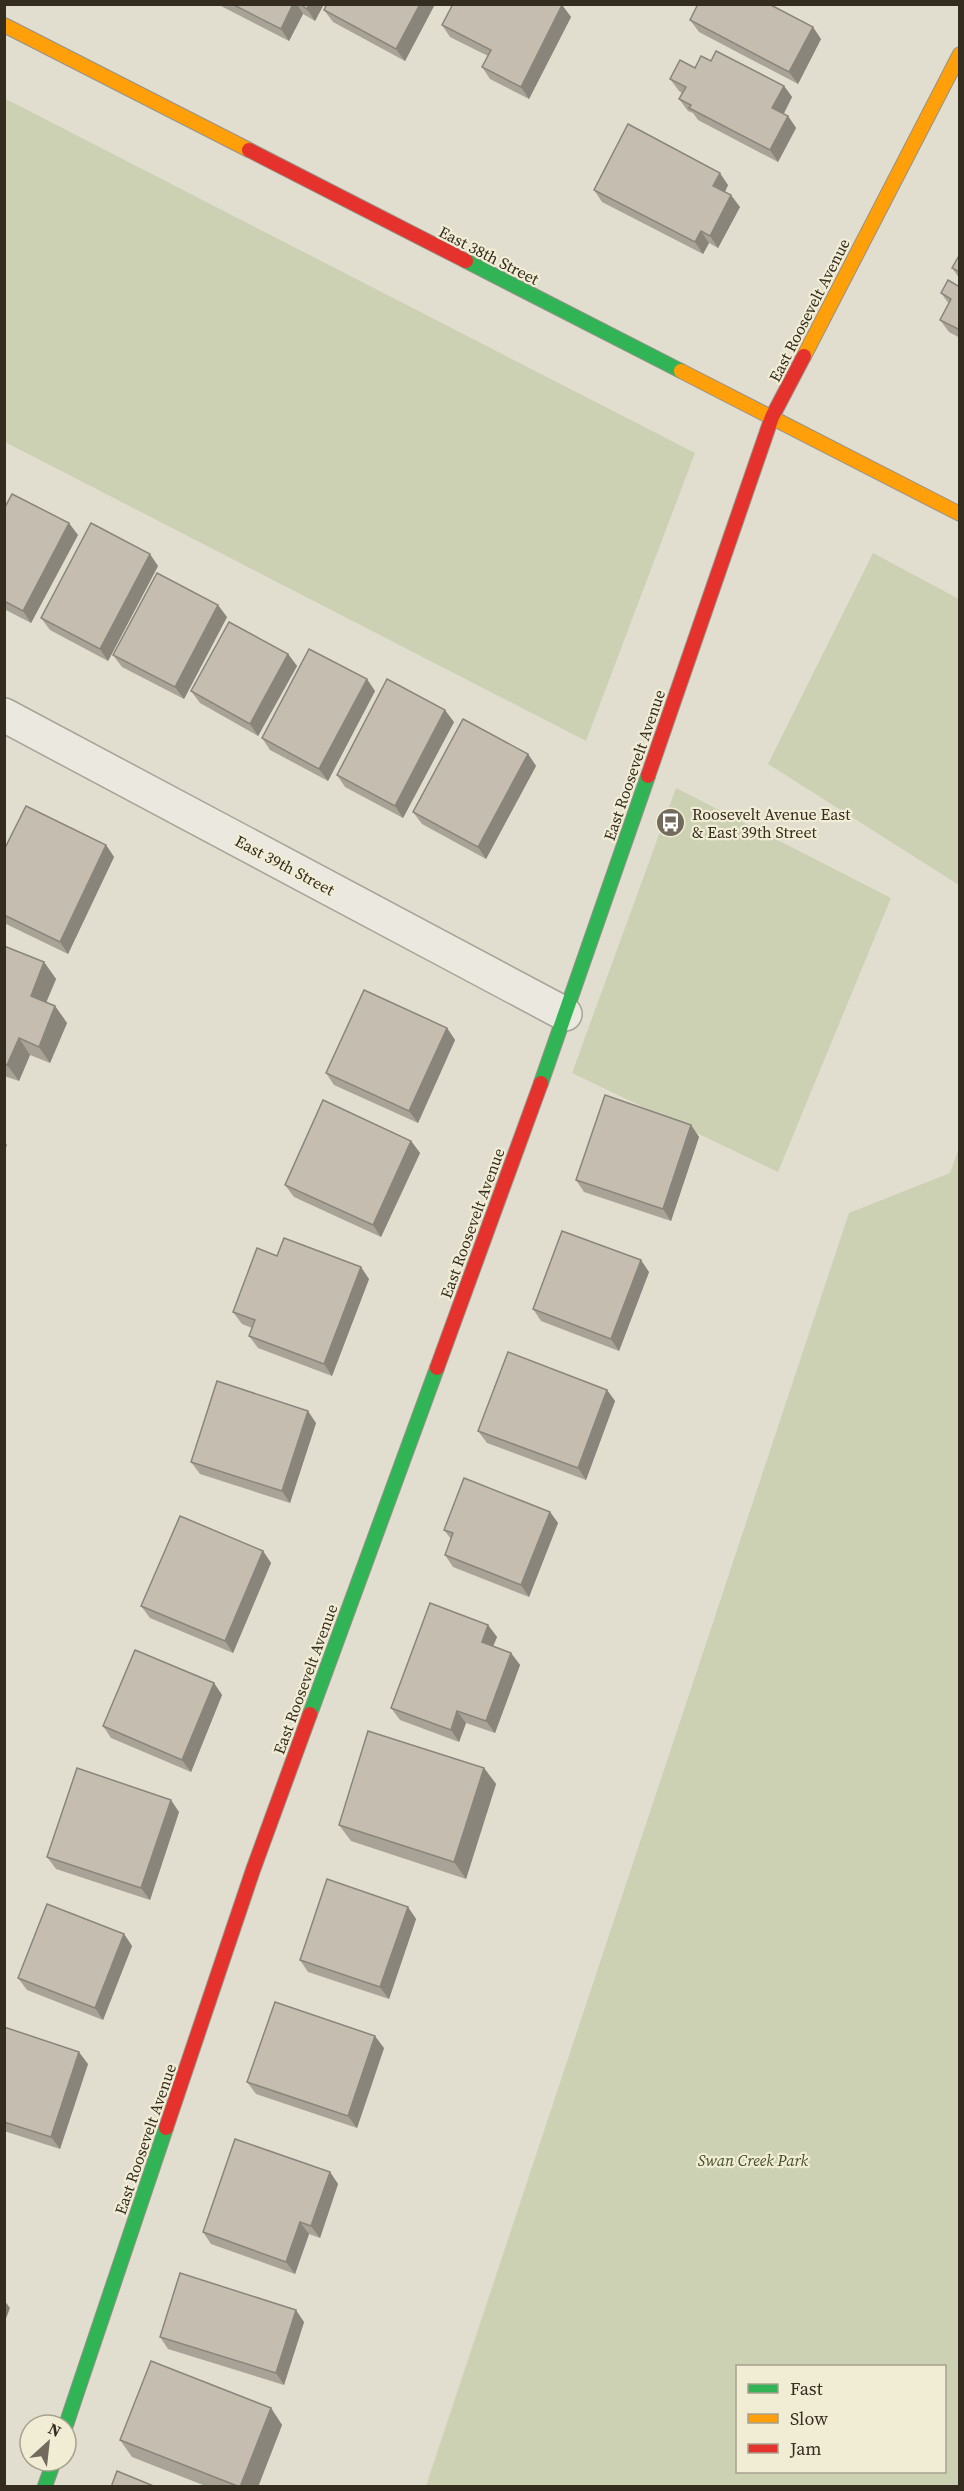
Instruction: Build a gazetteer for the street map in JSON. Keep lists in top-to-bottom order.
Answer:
{
  "streets": {
    "street": ["East 38th Street", "East Roosevelt Avenue", "East 39th Street"]
  },
  "crossings": [
    ["East 38th Street", "East Roosevelt Avenue"],
    ["East Roosevelt Avenue", "East 39th Street"]
  ],
  "parks": ["Swan Creek Park"],
  "places": {
    "bus stop": ["Roosevelt Avenue East & East 39th Street"]
  },
  "legend": ["Fast", "Slow", "Jam"],
  "north": "top right"
}
